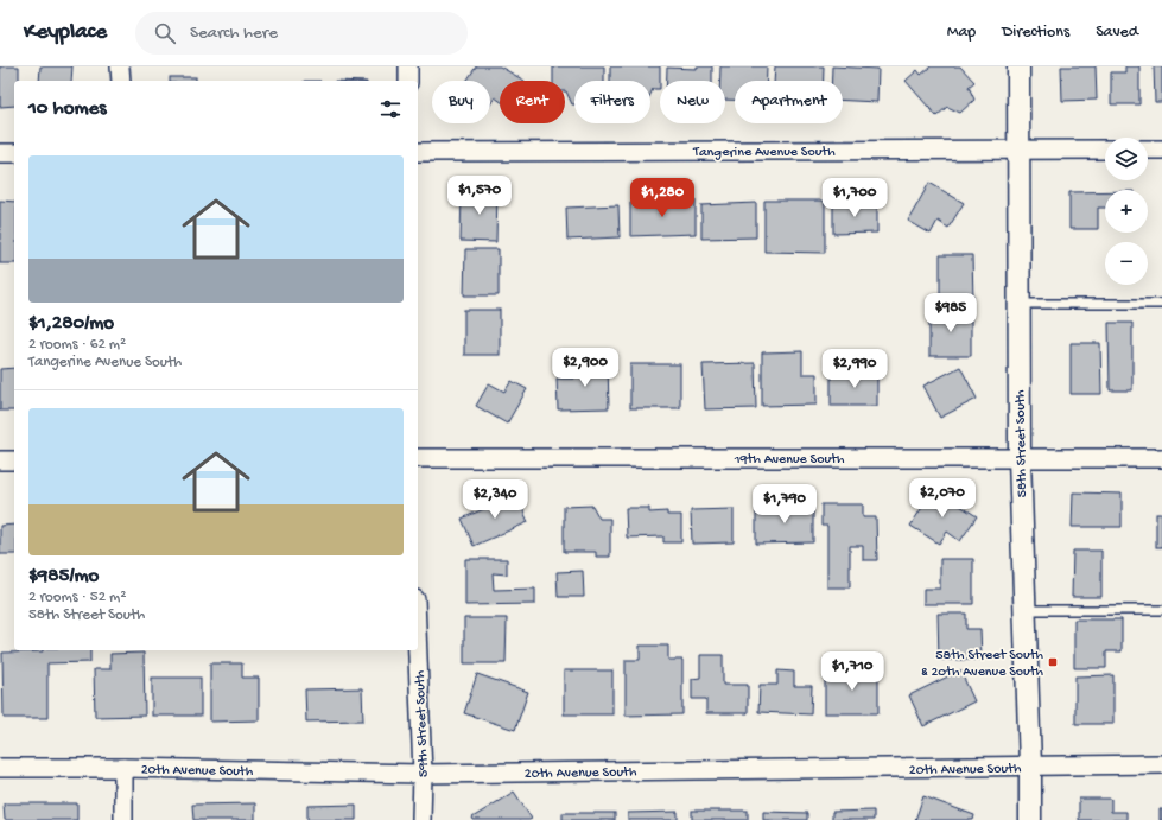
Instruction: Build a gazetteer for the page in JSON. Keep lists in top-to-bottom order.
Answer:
{
  "streets": {
    "street": [
      "Tangerine Avenue South",
      "58th Street South",
      "19th Avenue South",
      "59th Street South",
      "20th Avenue South"
    ]
  },
  "crossings": [
    ["Tangerine Avenue South", "58th Street South"],
    ["58th Street South", "19th Avenue South"],
    ["58th Street South", "20th Avenue South"],
    ["59th Street South", "20th Avenue South"]
  ],
  "places": {
    "transit": ["58th Street South & 20th Avenue South"]
  },
  "page": {
    "header": "Keyplace",
    "search": "Search here",
    "nav": ["Map", "Directions", "Saved"],
    "chip": [
      "Buy",
      "Rent",
      "Filters",
      "New",
      "Apartment"
    ],
    "heading": "10 homes",
    "map_buttons": ["+", "−"],
    "list": [
      {
        "name": "$1,280/mo",
        "note": "2 rooms · 62 m² · Tangerine Avenue South"
      },
      {
        "name": "$985/mo",
        "note": "2 rooms · 52 m² · 58th Street South"
      }
    ],
    "price": [
      "$1,570",
      "$1,280",
      "$1,700",
      "$985",
      "$2,900",
      "$2,990",
      "$2,070",
      "$2,340",
      "$1,790",
      "$1,710"
    ]
  }
}
